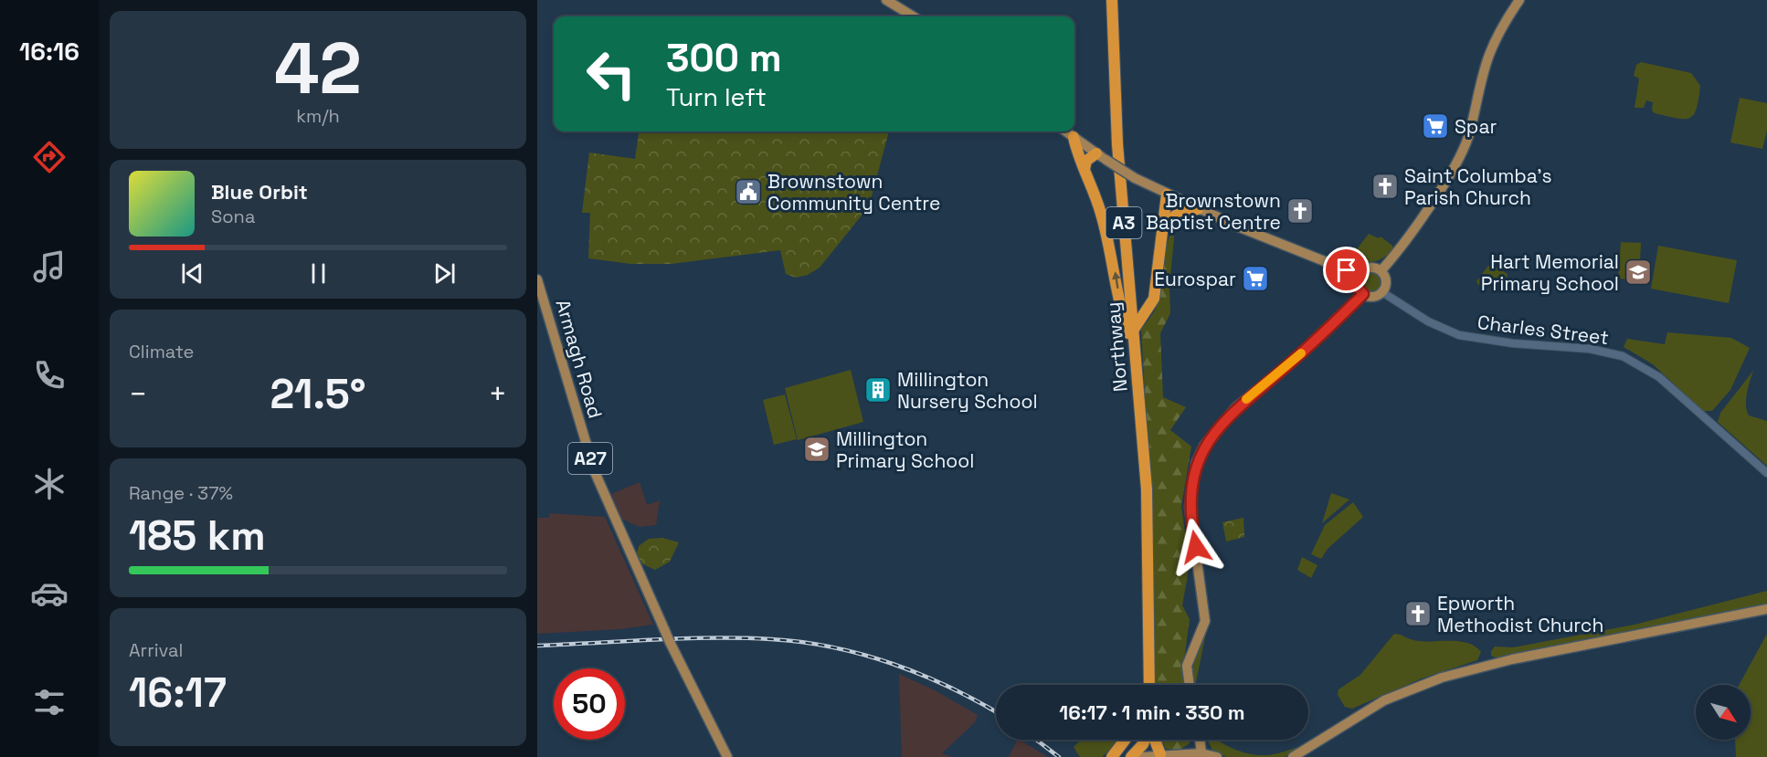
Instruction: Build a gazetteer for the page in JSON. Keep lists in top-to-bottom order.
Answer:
{
  "streets": {
    "highway": ["A3", "Northway"],
    "main road": ["Armagh Road", "A27"],
    "street": ["Charles Street"]
  },
  "places": {
    "supermarket": ["Spar", "Eurospar"],
    "church": ["Saint Columba's Parish Church", "Brownstown Baptist Centre", "Epworth Methodist Church"],
    "public building": ["Brownstown Community Centre"],
    "school or university": ["Hart Memorial Primary School", "Millington Primary School"],
    "building": ["Millington Nursery School"]
  },
  "north": "bottom right",
  "page": {
    "tabs": "16:16",
    "tile": [
      ["42", "km/h"],
      "Climate",
      ["Range · 37%", "185 km"],
      ["Arrival", "16:17"]
    ],
    "turn": ["300 m", "Turn left"],
    "song": ["Blue Orbit", "Sona"],
    "heat": ["−", "21.5°", "+"],
    "limit": "50",
    "trip": "16:17 · 1 min · 330 m"
  }
}
